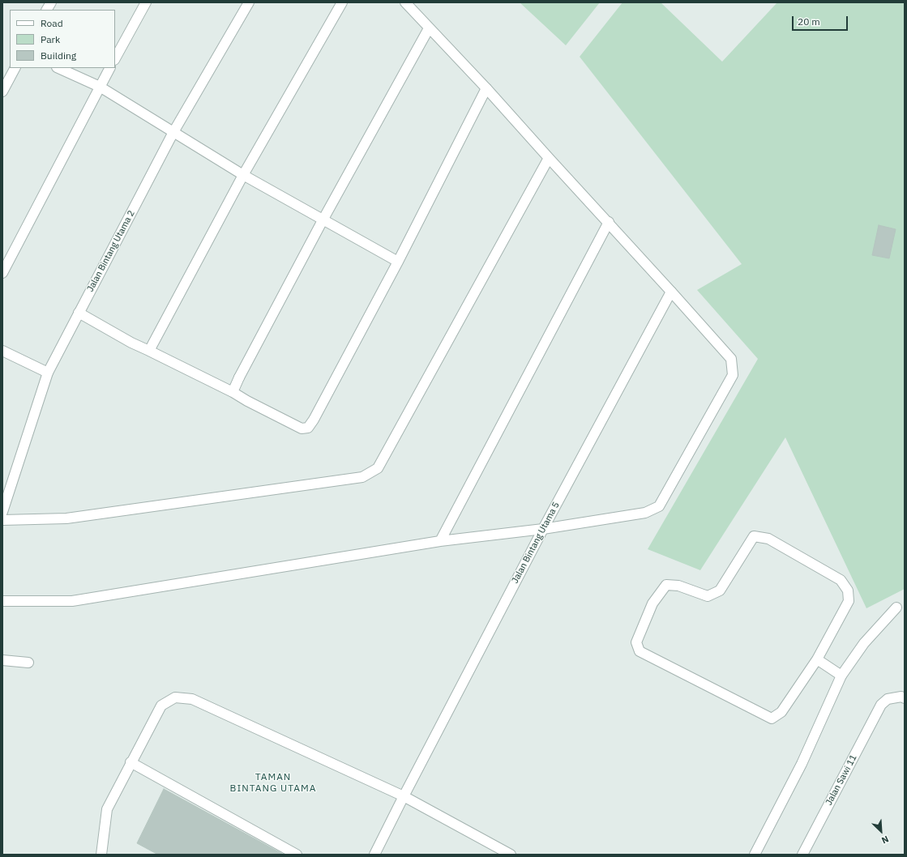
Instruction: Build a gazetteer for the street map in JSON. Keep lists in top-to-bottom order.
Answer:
{
  "streets": {
    "street": ["Jalan Bintang Utama 2", "Jalan Bintang Utama 5", "Jalan Sawi 11"]
  },
  "districts": ["TAMAN BINTANG UTAMA"],
  "legend": ["Road", "Park", "Building"],
  "scale_bar": "20 m",
  "north": "bottom right"
}
